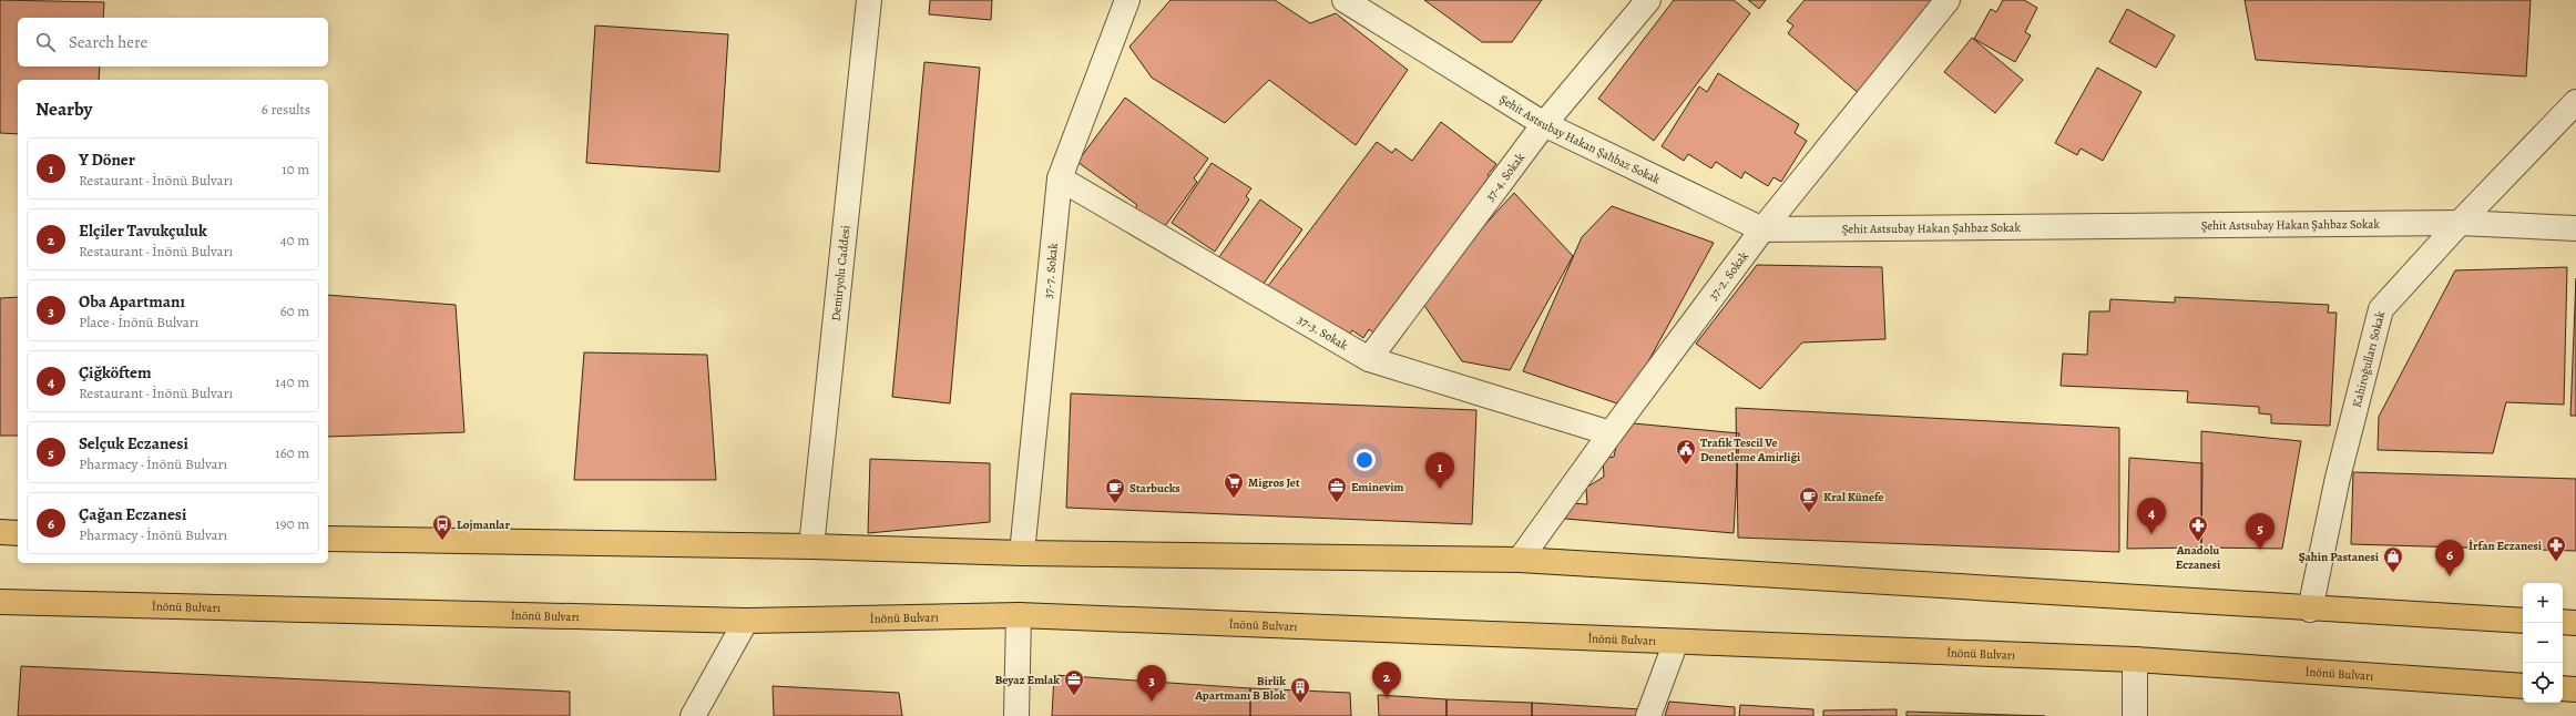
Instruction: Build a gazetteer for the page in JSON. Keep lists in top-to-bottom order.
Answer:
{
  "streets": {
    "main road": ["İnönü Bulvarı"],
    "street": [
      "Şehit Astsubay Hakan Şahbaz Sokak",
      "37-4. Sokak",
      "37-7. Sokak",
      "Demiryolu Caddesi",
      "37-2. Sokak",
      "37-3. Sokak",
      "Kahiroğulları Sokak"
    ]
  },
  "crossings": [
    ["Şehit Astsubay Hakan Şahbaz Sokak", "37-4. Sokak"],
    ["Şehit Astsubay Hakan Şahbaz Sokak", "37-2. Sokak"],
    ["Şehit Astsubay Hakan Şahbaz Sokak", "Kahiroğulları Sokak"],
    ["37-4. Sokak", "37-3. Sokak"],
    ["37-7. Sokak", "37-3. Sokak"],
    ["37-2. Sokak", "37-3. Sokak"]
  ],
  "places": {
    "public building": ["Trafik Tescil Ve Denetleme Amirliği"],
    "supermarket": ["Migros Jet"],
    "office": ["Eminevim", "Beyaz Emlak"],
    "cafe": ["Starbucks", "Kral Künefe"],
    "bus stop": ["Lojmanlar"],
    "pharmacy": ["Anadolu Eczanesi", "İrfan Eczanesi"],
    "shop": ["Şahin Pastanesi"],
    "building": ["Birlik Apartmanı B Blok"]
  },
  "page": {
    "search": "Search here",
    "heading": ["Nearby", "6 results"],
    "list": [
      {
        "mark": "1",
        "name": "Y Döner",
        "note": "Restaurant · İnönü Bulvarı",
        "value": "10 m"
      },
      {
        "mark": "2",
        "name": "Elçiler Tavukçuluk",
        "note": "Restaurant · İnönü Bulvarı",
        "value": "40 m"
      },
      {
        "mark": "3",
        "name": "Oba Apartmanı",
        "note": "Place · İnönü Bulvarı",
        "value": "60 m"
      },
      {
        "mark": "4",
        "name": "Çiğköftem",
        "note": "Restaurant · İnönü Bulvarı",
        "value": "140 m"
      },
      {
        "mark": "5",
        "name": "Selçuk Eczanesi",
        "note": "Pharmacy · İnönü Bulvarı",
        "value": "160 m"
      },
      {
        "mark": "6",
        "name": "Çağan Eczanesi",
        "note": "Pharmacy · İnönü Bulvarı",
        "value": "190 m"
      }
    ],
    "pins": [
      "1",
      "4",
      "5",
      "6",
      "2",
      "3"
    ],
    "map_buttons": ["+", "−"]
  }
}
